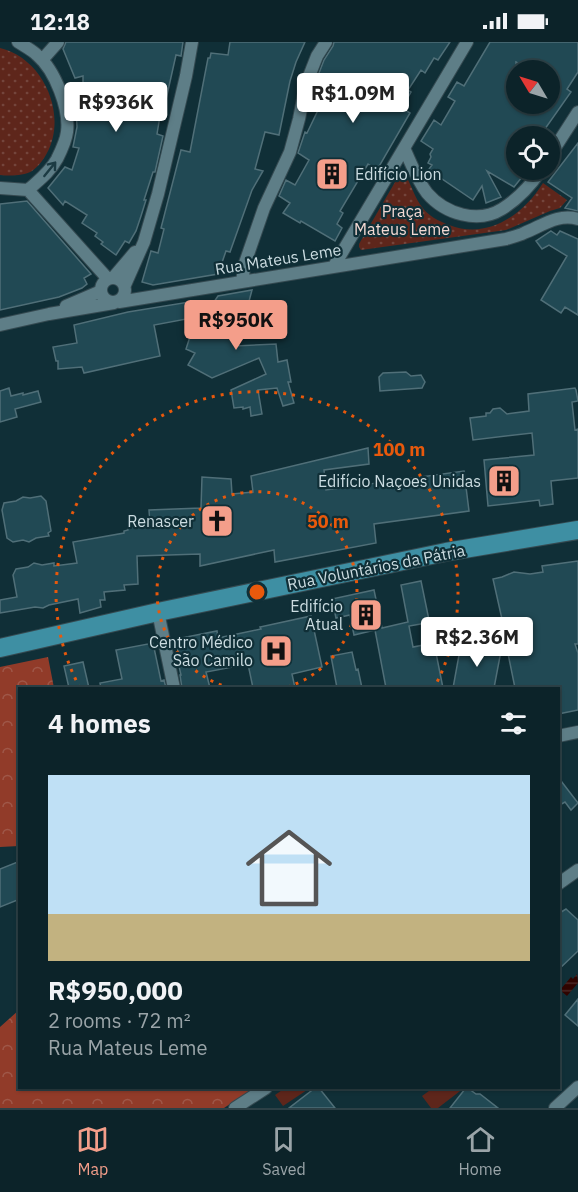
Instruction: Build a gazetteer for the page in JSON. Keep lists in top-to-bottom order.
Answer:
{
  "streets": {
    "main road": ["Rua Voluntários da Pátria"],
    "street": ["Rua Mateus Leme"]
  },
  "parks": ["Praça Mateus Leme"],
  "places": {
    "building": ["Edifício Lion", "Edifício Naçoes Unidas", "Edifício Atual"],
    "church": ["Renascer"],
    "hospital": ["Centro Médico São Camilo"]
  },
  "north": "top left",
  "page": {
    "status": "12:18",
    "price": [
      "R$1.09M",
      "R$936K",
      "R$950K",
      "R$2.36M"
    ],
    "heading": "4 homes",
    "list": [
      {
        "name": "R$950,000",
        "note": "2 rooms · 72 m² · Rua Mateus Leme"
      }
    ],
    "tabs": ["Map", "Saved", "Home"]
  },
  "rings": ["100 m", "50 m"]
}
